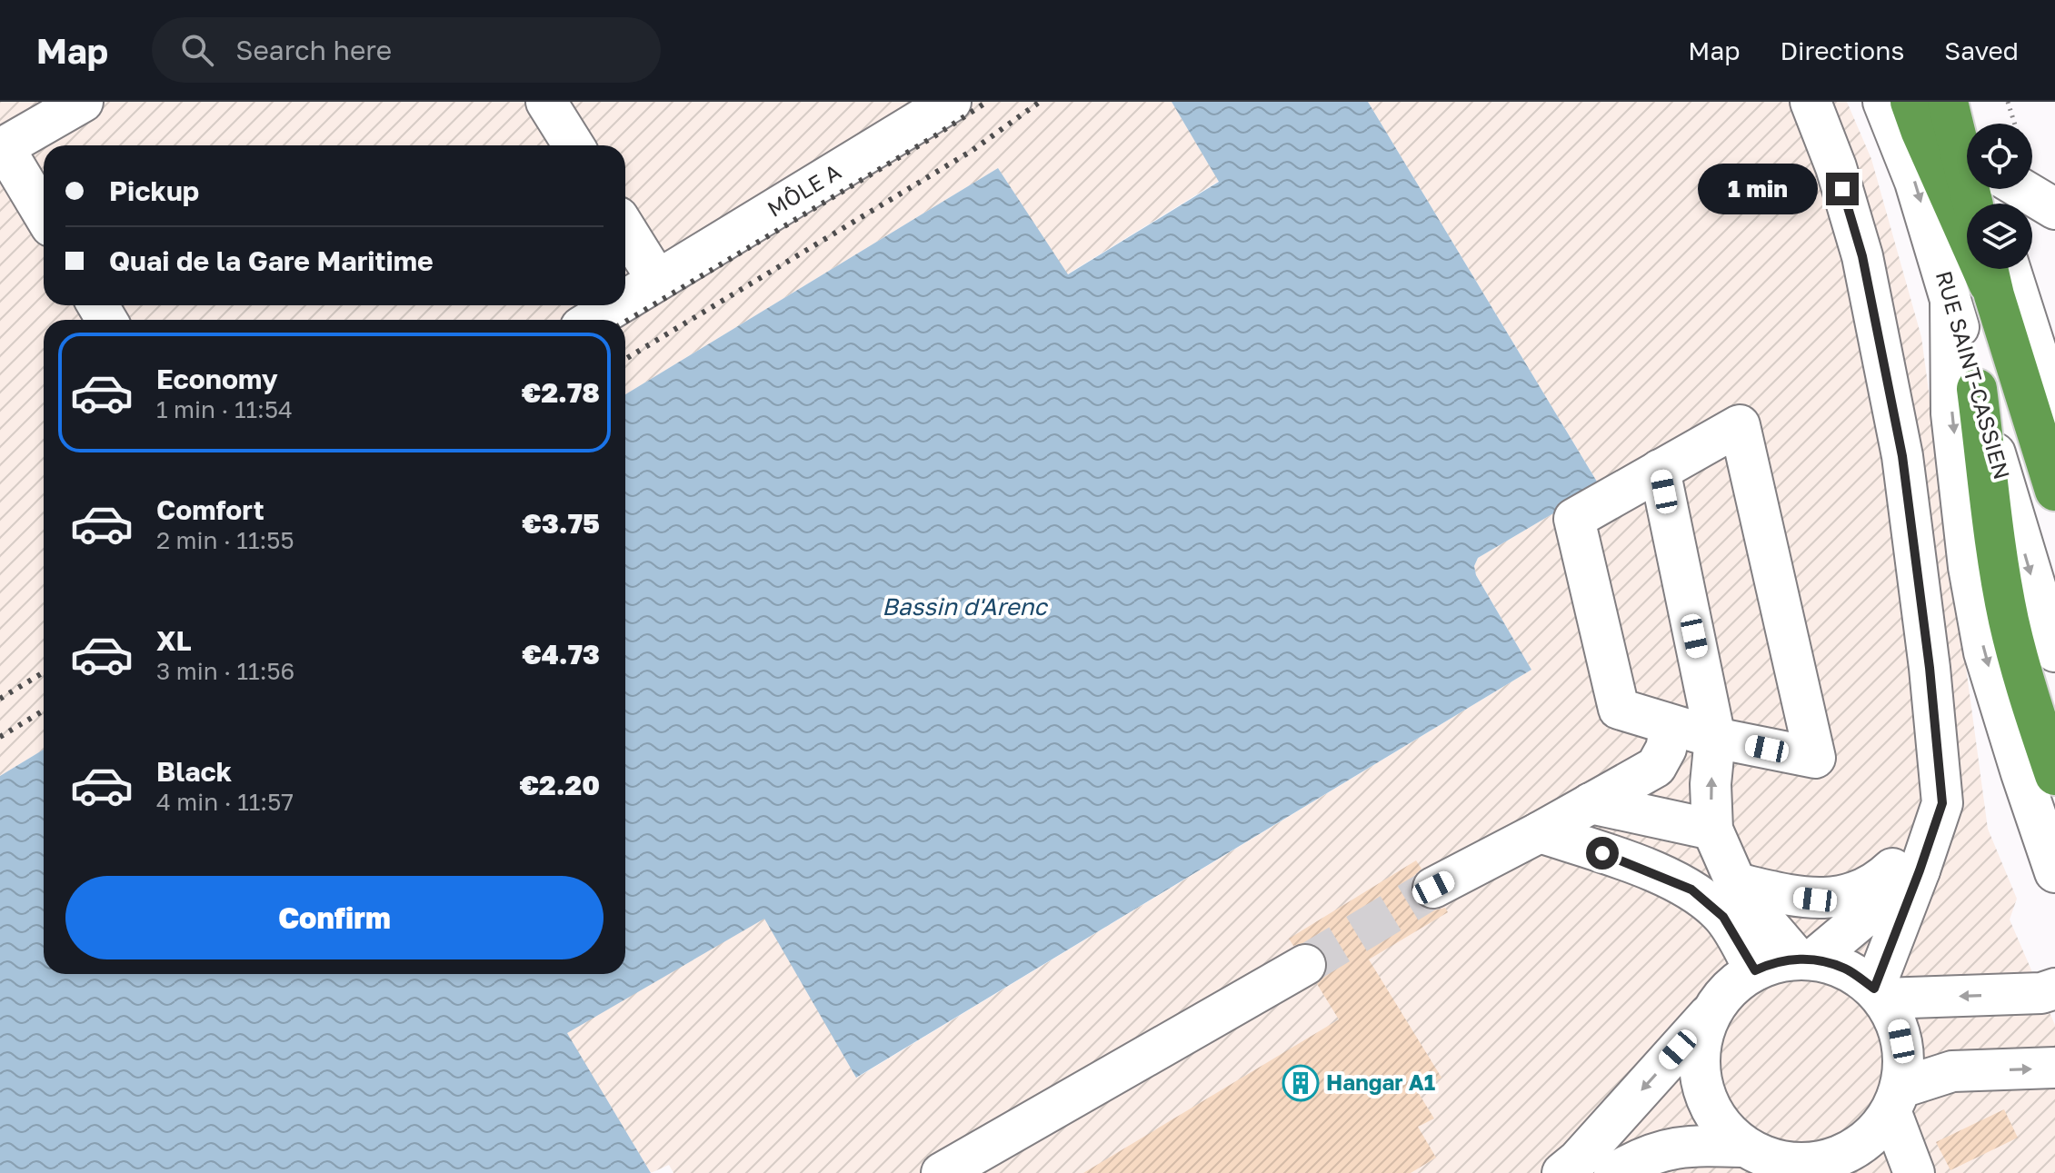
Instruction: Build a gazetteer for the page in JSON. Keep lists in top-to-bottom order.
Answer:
{
  "streets": {
    "street": ["MÔLE A", "RUE SAINT-CASSIEN"]
  },
  "water": ["Bassin d'Arenc"],
  "places": {
    "building": ["Hangar A1"]
  },
  "page": {
    "header": "Map",
    "search": "Search here",
    "nav": ["Map", "Directions", "Saved"],
    "banner": ["Pickup", "Quai de la Gare Maritime"],
    "bubble": "1 min",
    "list": [
      {
        "name": "Economy",
        "note": "1 min · 11:54",
        "value": "€2.78"
      },
      {
        "name": "Comfort",
        "note": "2 min · 11:55",
        "value": "€3.75"
      },
      {
        "name": "XL",
        "note": "3 min · 11:56",
        "value": "€4.73"
      },
      {
        "name": "Black",
        "note": "4 min · 11:57",
        "value": "€2.20"
      }
    ],
    "buttons": "Confirm"
  }
}
